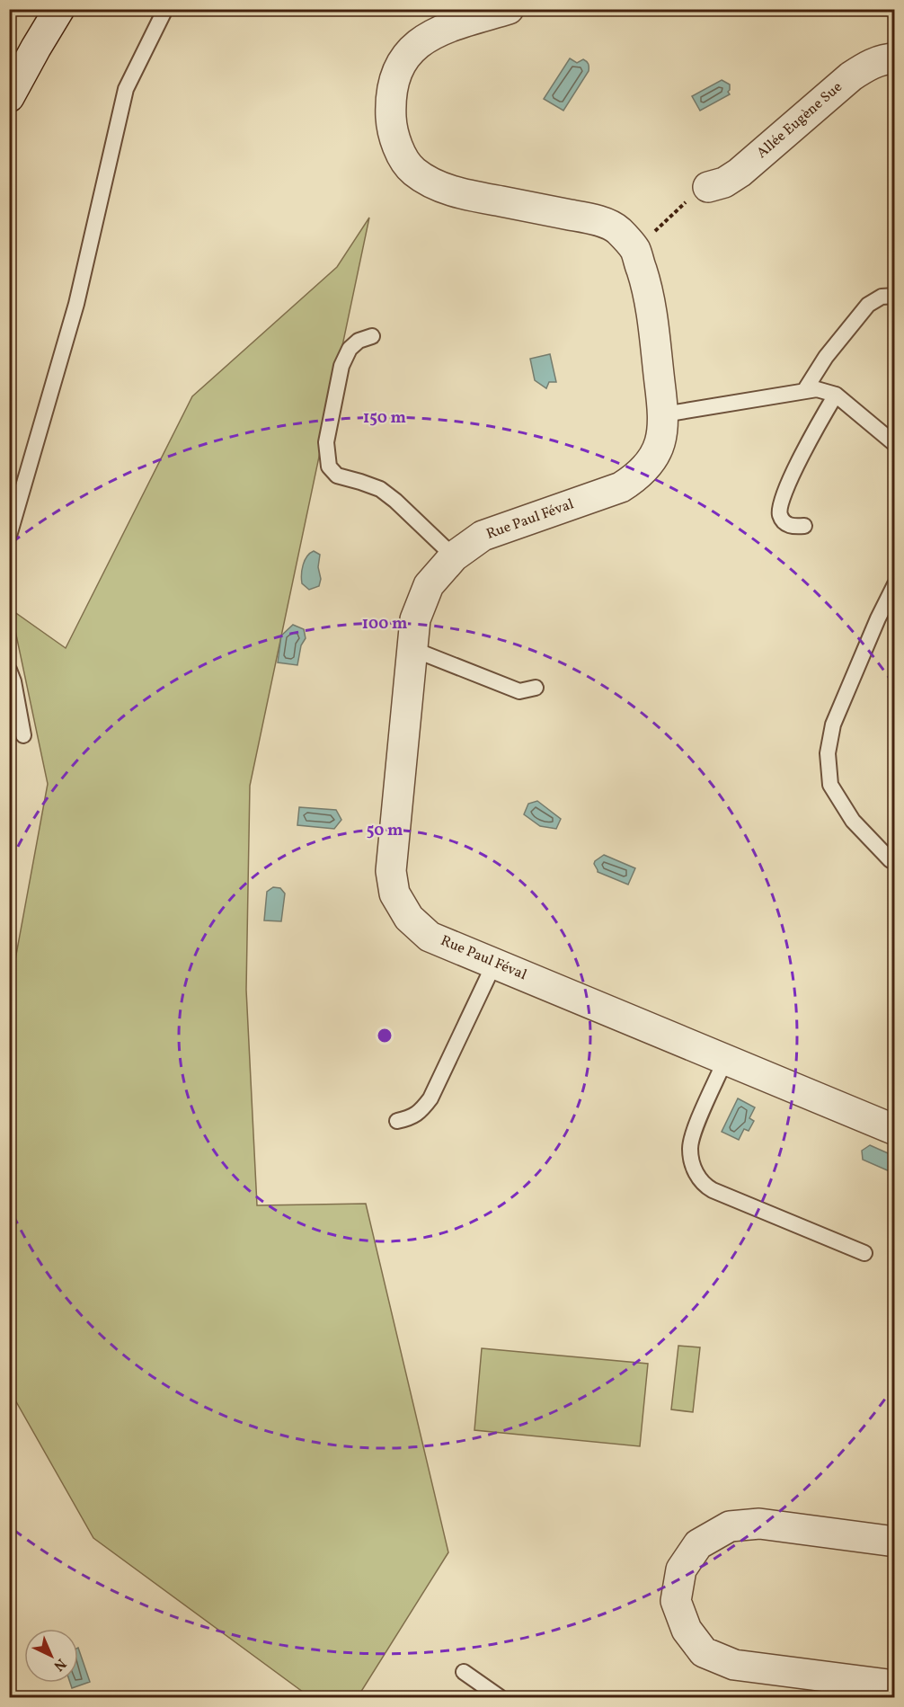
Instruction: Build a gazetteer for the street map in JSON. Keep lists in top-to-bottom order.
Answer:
{
  "streets": {
    "street": ["Allée Eugène Sue", "Rue Paul Féval"]
  },
  "north": "bottom right",
  "rings": ["150 m", "100 m", "50 m"]
}
